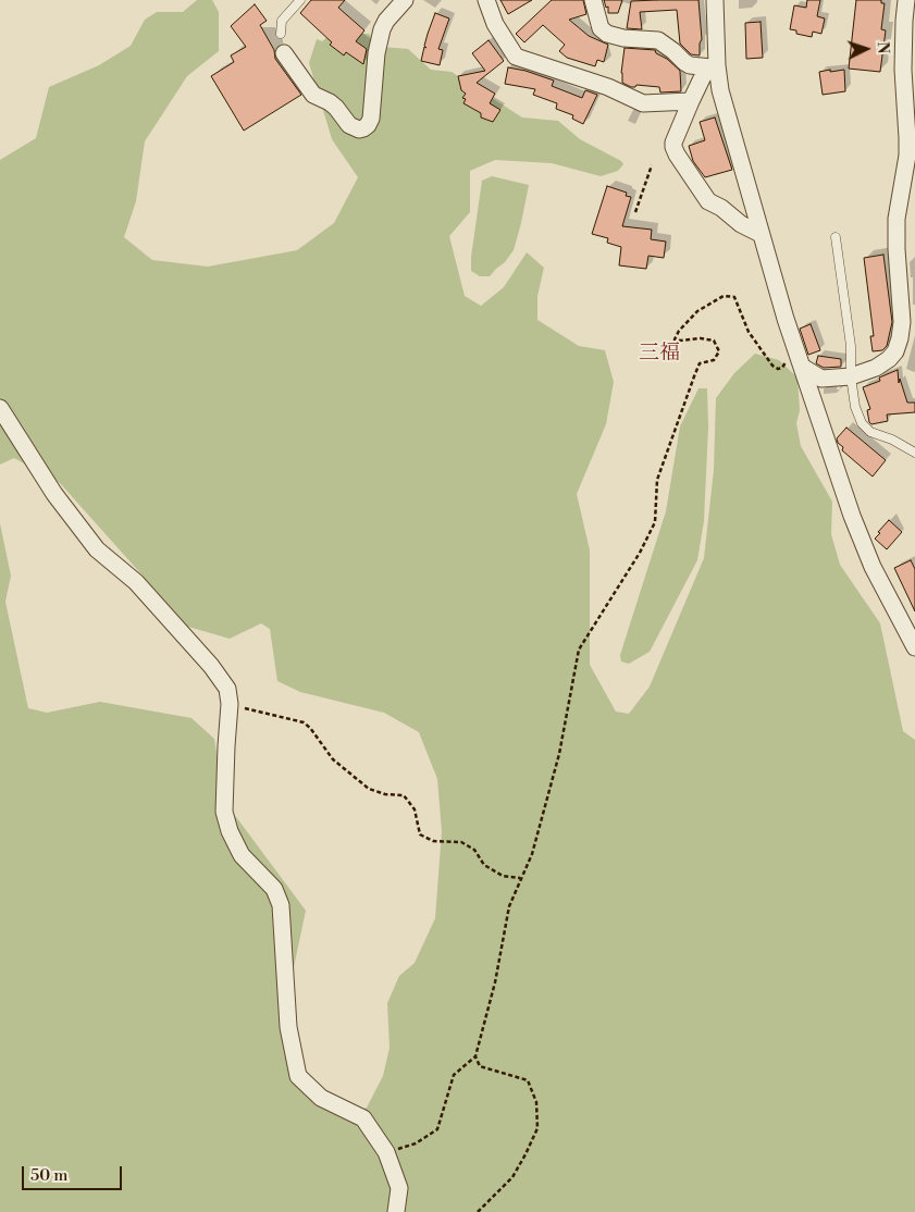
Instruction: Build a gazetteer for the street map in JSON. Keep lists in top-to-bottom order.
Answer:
{
  "districts": ["三福"],
  "scale_bar": "50 m",
  "north": "right"
}
